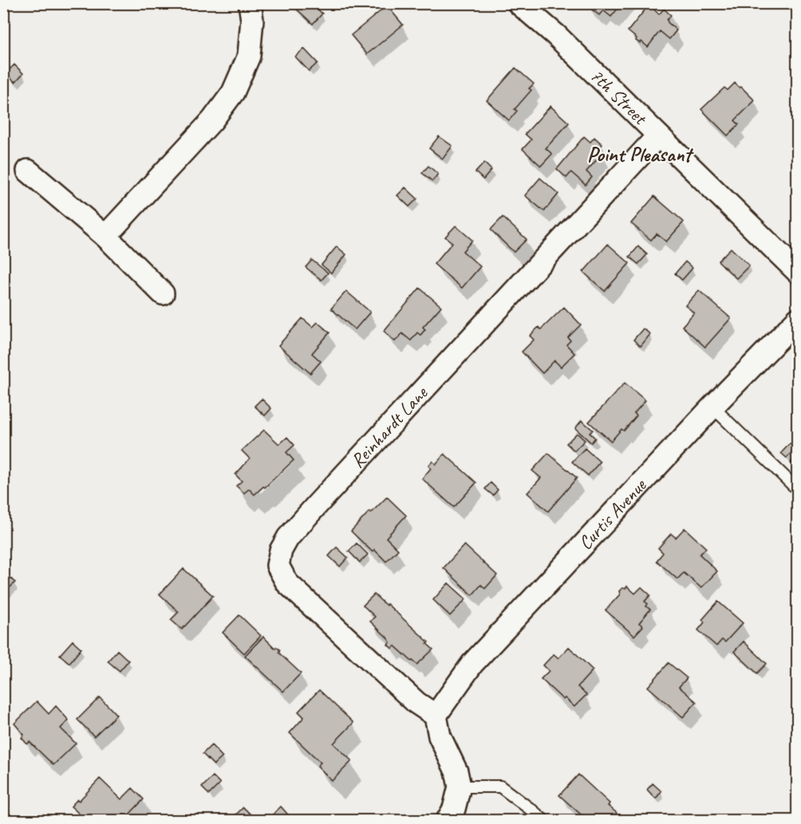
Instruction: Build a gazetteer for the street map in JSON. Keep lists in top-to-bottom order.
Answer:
{
  "streets": {
    "street": ["7th Street", "Reinhardt Lane", "Curtis Avenue"]
  },
  "crossings": [
    ["7th Street", "Reinhardt Lane"],
    ["Reinhardt Lane", "Curtis Avenue"]
  ],
  "districts": ["Point Pleasant"]
}
